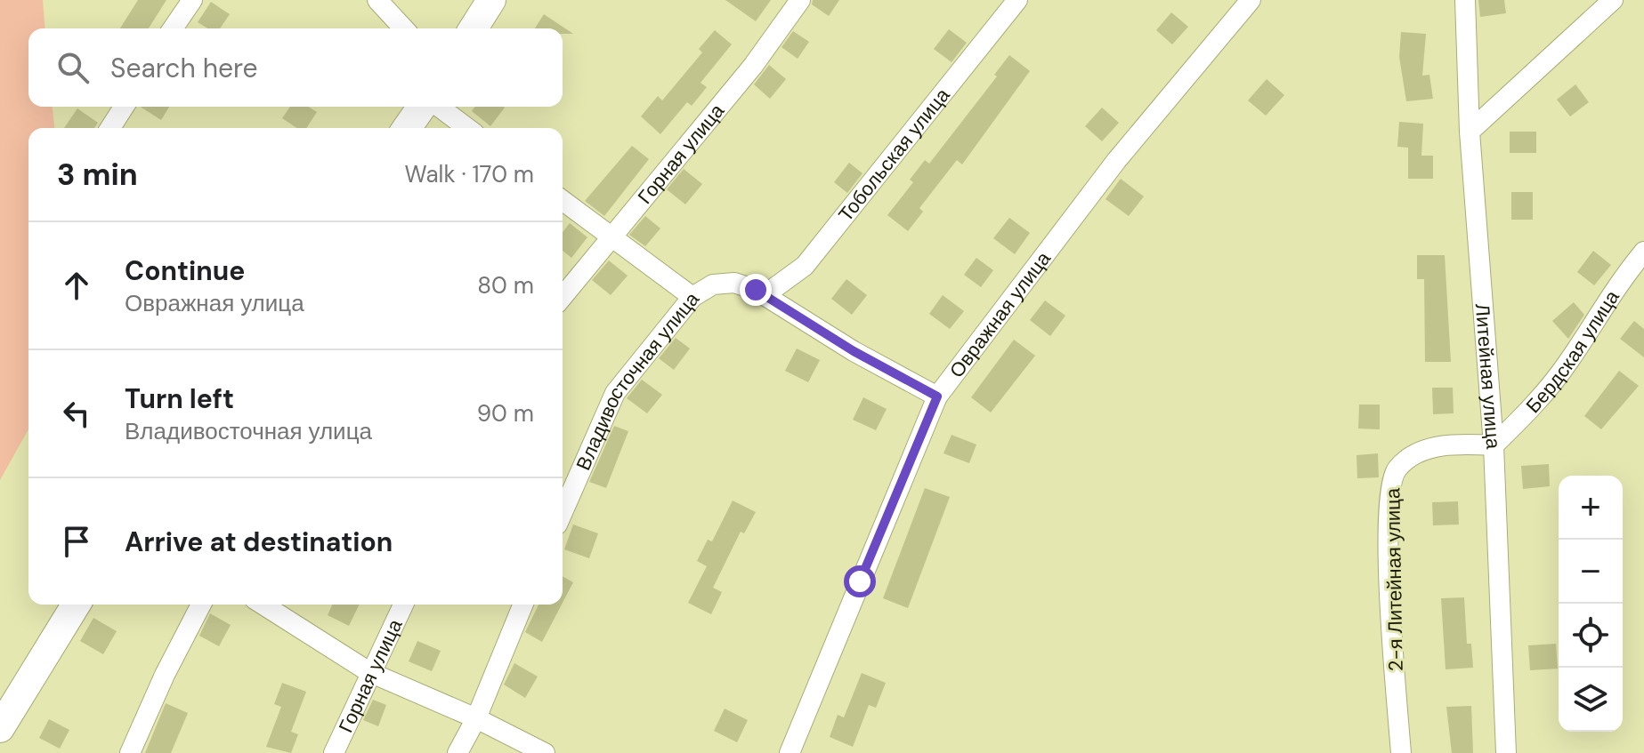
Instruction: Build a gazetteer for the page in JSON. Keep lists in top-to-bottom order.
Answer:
{
  "streets": {
    "street": [
      "Горная улица",
      "Тобольская улица",
      "Овражная улица",
      "Бердская улица",
      "Литейная улица",
      "Владивосточная улица",
      "2-я Литейная улица"
    ]
  },
  "crossings": [
    ["Тобольская улица", "Владивосточная улица"],
    ["Овражная улица", "Владивосточная улица"],
    ["Бердская улица", "Литейная улица"],
    ["Бердская улица", "2-я Литейная улица"],
    ["Литейная улица", "2-я Литейная улица"]
  ],
  "page": {
    "search": "Search here",
    "heading": ["3 min", "Walk · 170 m"],
    "list": [
      ["Continue", "Овражная улица", "80 m"],
      ["Turn left", "Владивосточная улица", "90 m"],
      "Arrive at destination"
    ],
    "map_buttons": ["+", "−"]
  }
}
